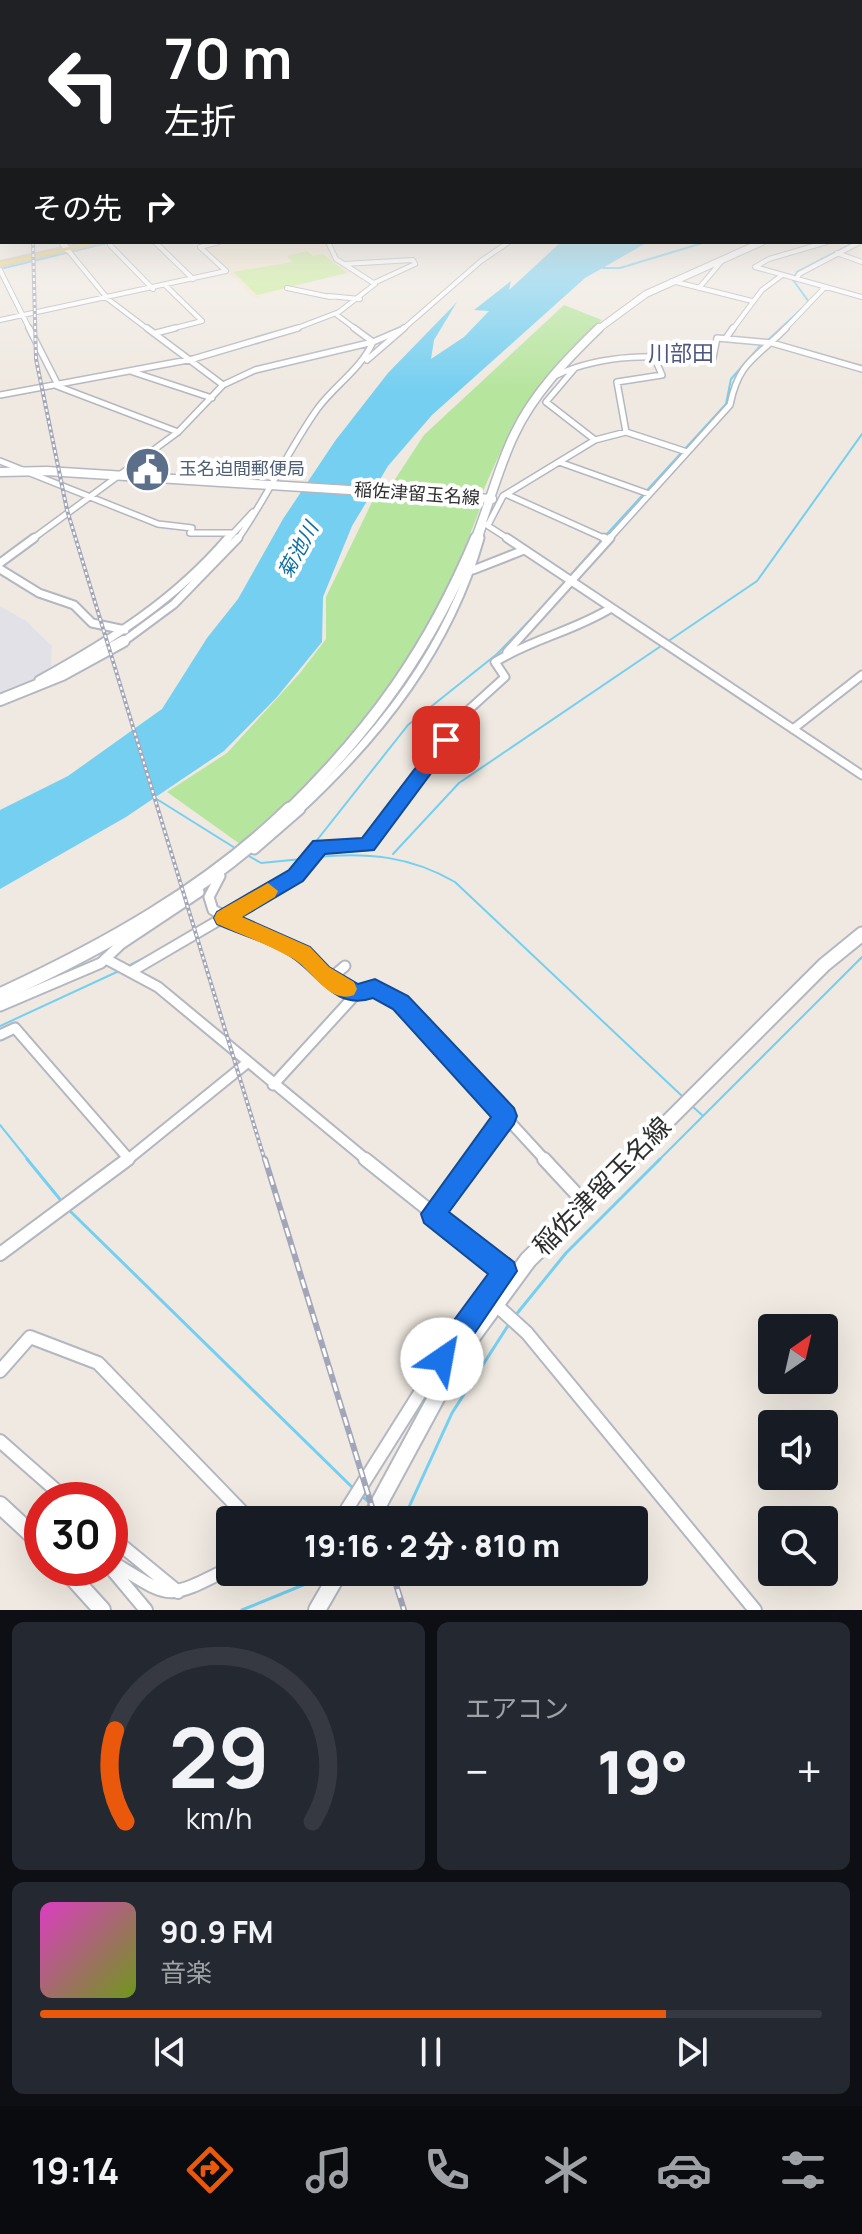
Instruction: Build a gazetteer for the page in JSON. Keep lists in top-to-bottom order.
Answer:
{
  "streets": {
    "main road": ["稲佐津留玉名線"]
  },
  "districts": ["川部田"],
  "water": ["菊池川"],
  "places": {
    "public building": ["玉名迫間郵便局"]
  },
  "north": "top right",
  "page": {
    "turn": ["70 m", "左折"],
    "then": "その先",
    "limit": "30",
    "trip": "19:16 · 2 分 · 810 m",
    "tile": "エアコン",
    "heat": ["−", "19°", "+"],
    "song": ["90.9 FM", "音楽"],
    "tabs": "19:14",
    "gauge": ["29", "km/h"]
  }
}
